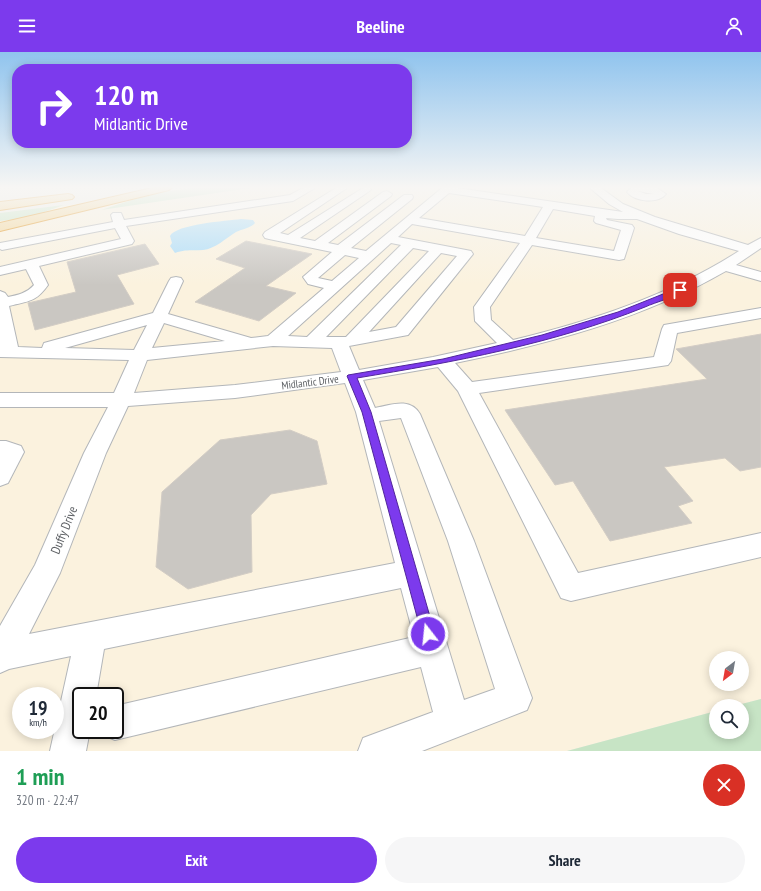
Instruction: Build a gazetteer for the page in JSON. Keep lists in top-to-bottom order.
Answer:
{
  "streets": {
    "street": ["Midlantic Drive", "Duffy Drive"]
  },
  "crossings": [
    ["Midlantic Drive", "Duffy Drive"]
  ],
  "north": "bottom left",
  "page": {
    "header": "Beeline",
    "turn": ["120 m", "Midlantic Drive"],
    "speed": "19 km/h",
    "limit": "20",
    "heading": ["1 min", "320 m · 22:47"],
    "buttons": ["Exit", "Share"]
  }
}
